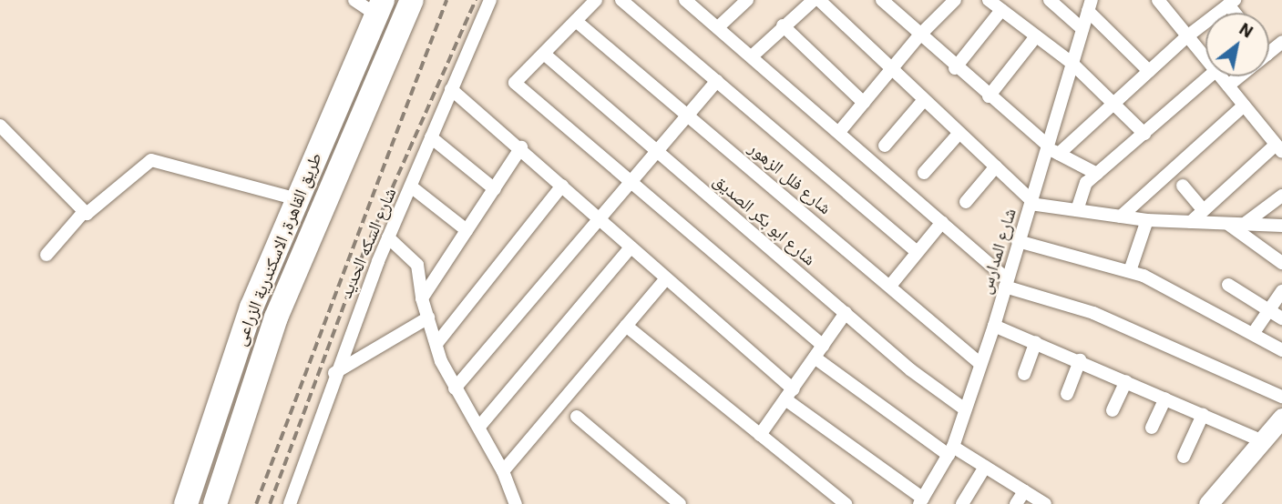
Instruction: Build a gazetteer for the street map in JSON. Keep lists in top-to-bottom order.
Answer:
{
  "streets": {
    "highway": ["طريق القاهرة, الاسكندرية الزراعى"],
    "street": [
      "شارع فلل الزهور",
      "شارع ابو بكر الصديق",
      "شارع السكه الحديد",
      "شارع المدارس"
    ]
  },
  "crossings": [
    ["شارع فلل الزهور", "شارع المدارس"],
    ["شارع ابو بكر الصديق", "شارع المدارس"]
  ],
  "north": "top right"
}
